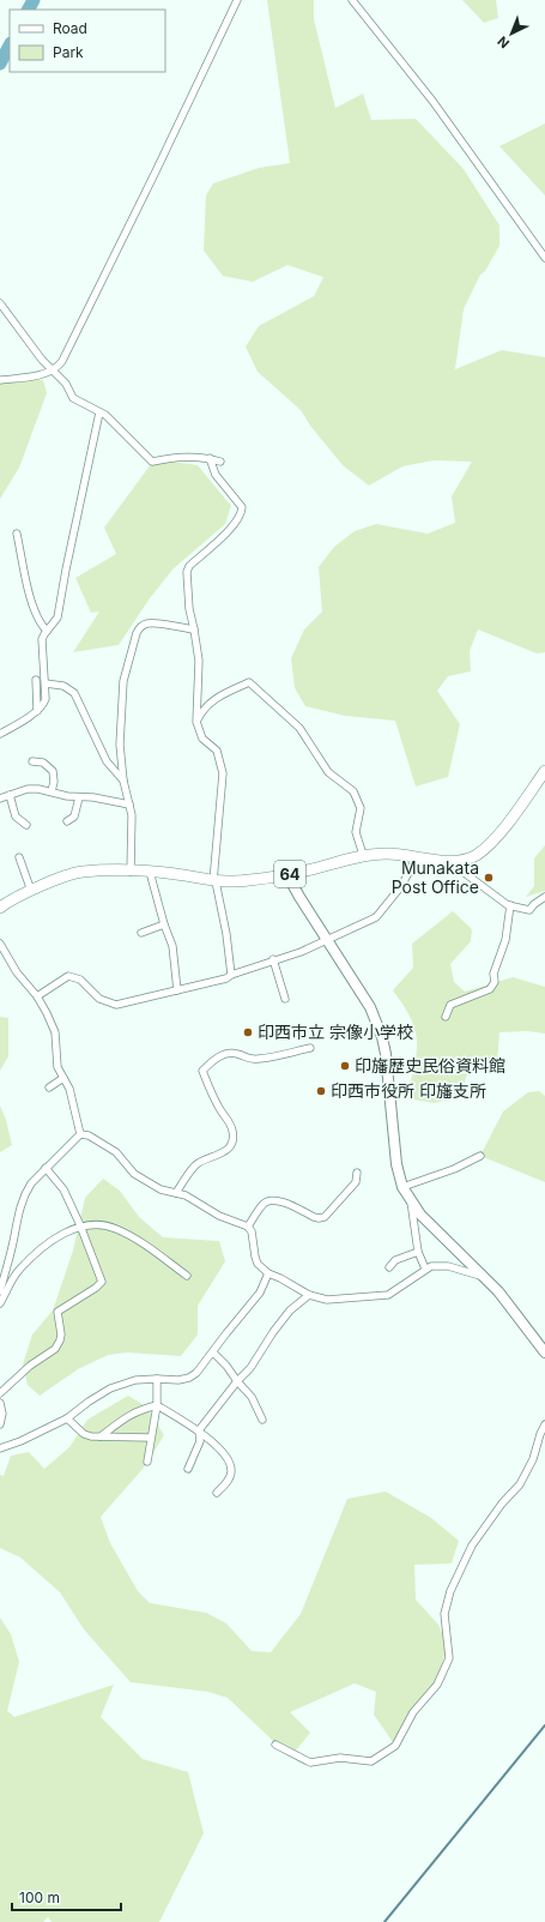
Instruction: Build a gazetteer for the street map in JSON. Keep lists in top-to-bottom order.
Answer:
{
  "streets": {
    "main road": ["64"]
  },
  "places": [
    "Munakata Post Office",
    "印西市立 宗像小学校",
    "印旛歴史民俗資料館",
    "印西市役所 印旛支所"
  ],
  "legend": ["Road", "Park"],
  "scale_bar": "100 m",
  "north": "bottom left"
}
